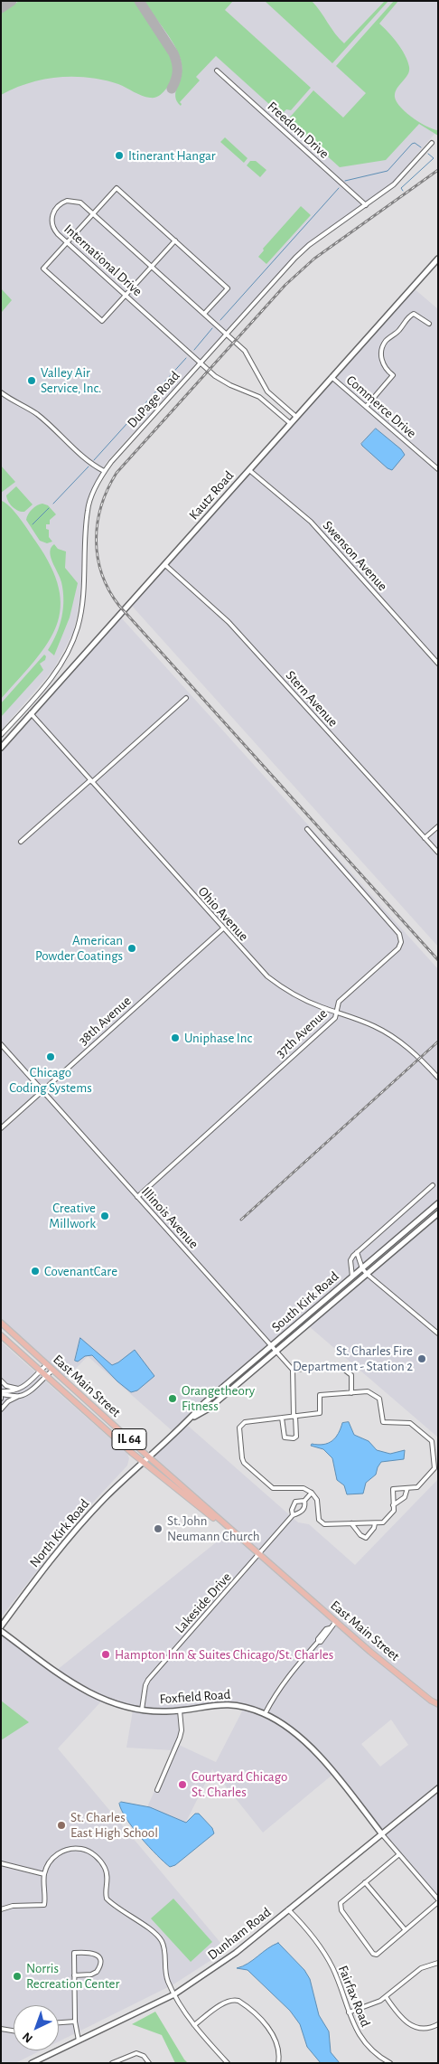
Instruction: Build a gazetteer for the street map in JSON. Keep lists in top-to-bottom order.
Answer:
{
  "streets": {
    "main road": ["East Main Street", "IL 64"],
    "street": [
      "Freedom Drive",
      "International Drive",
      "DuPage Road",
      "Commerce Drive",
      "Kautz Road",
      "Swenson Avenue",
      "Stern Avenue",
      "Ohio Avenue",
      "38th Avenue",
      "37th Avenue",
      "Illinois Avenue",
      "South Kirk Road",
      "North Kirk Road",
      "Lakeside Drive",
      "Foxfield Road",
      "Dunham Road",
      "Fairfax Road"
    ]
  },
  "crossings": [
    ["Freedom Drive", "DuPage Road"],
    ["International Drive", "DuPage Road"],
    ["International Drive", "Kautz Road"],
    ["Commerce Drive", "Kautz Road"],
    ["Kautz Road", "Swenson Avenue"],
    ["Kautz Road", "Stern Avenue"],
    ["Kautz Road", "Ohio Avenue"],
    ["Ohio Avenue", "38th Avenue"],
    ["Ohio Avenue", "37th Avenue"],
    ["38th Avenue", "Illinois Avenue"],
    ["37th Avenue", "Illinois Avenue"],
    ["Illinois Avenue", "South Kirk Road"],
    ["South Kirk Road", "East Main Street"],
    ["South Kirk Road", "North Kirk Road"],
    ["East Main Street", "North Kirk Road"],
    ["East Main Street", "Lakeside Drive"],
    ["Lakeside Drive", "Foxfield Road"],
    ["Foxfield Road", "Dunham Road"],
    ["Dunham Road", "Fairfax Road"]
  ],
  "places": [
    "Itinerant Hangar",
    "Valley Air Service, Inc.",
    "American Powder Coatings",
    "Uniphase Inc",
    "Chicago Coding Systems",
    "Creative Millwork",
    "CovenantCare",
    "St. Charles Fire Department - Station 2",
    "Orangetheory Fitness",
    "St. John Neumann Church",
    "Hampton Inn & Suites Chicago/St. Charles",
    "Courtyard Chicago St. Charles",
    "St. Charles East High School",
    "Norris Recreation Center"
  ],
  "north": "bottom left"
}
